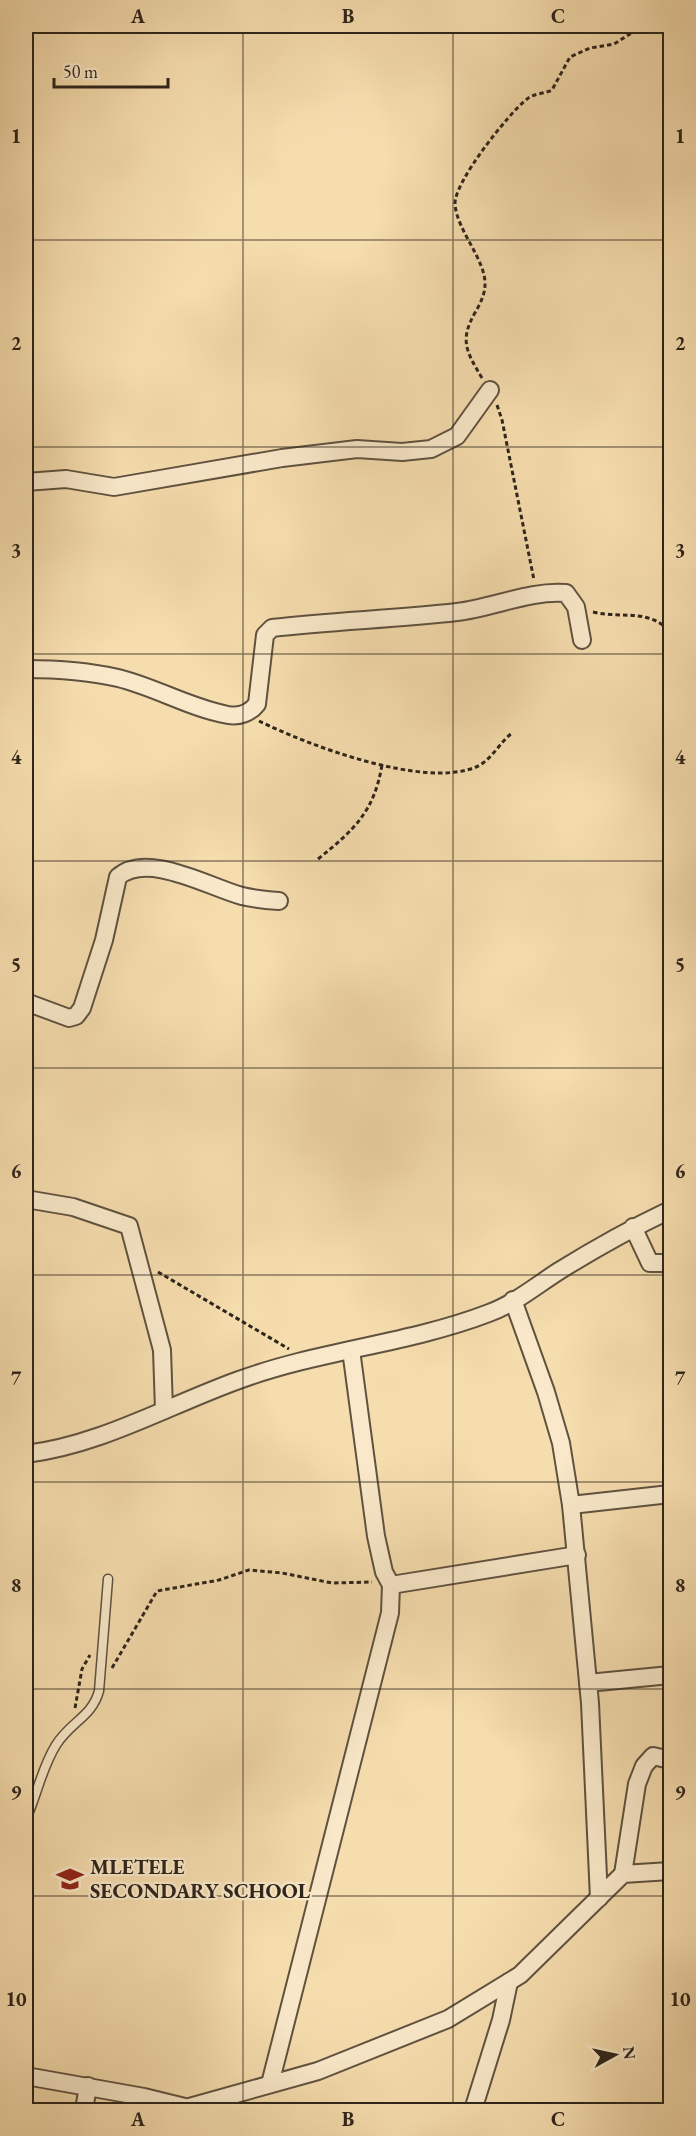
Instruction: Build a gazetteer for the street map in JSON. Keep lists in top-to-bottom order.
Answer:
{
  "places": {
    "school or university": ["MLETELE SECONDARY SCHOOL"]
  },
  "scale_bar": "50 m",
  "north": "right",
  "grid": {
    "columns": ["A", "B", "C"],
    "rows": [
      "1",
      "2",
      "3",
      "4",
      "5",
      "6",
      "7",
      "8",
      "9",
      "10"
    ]
  }
}
